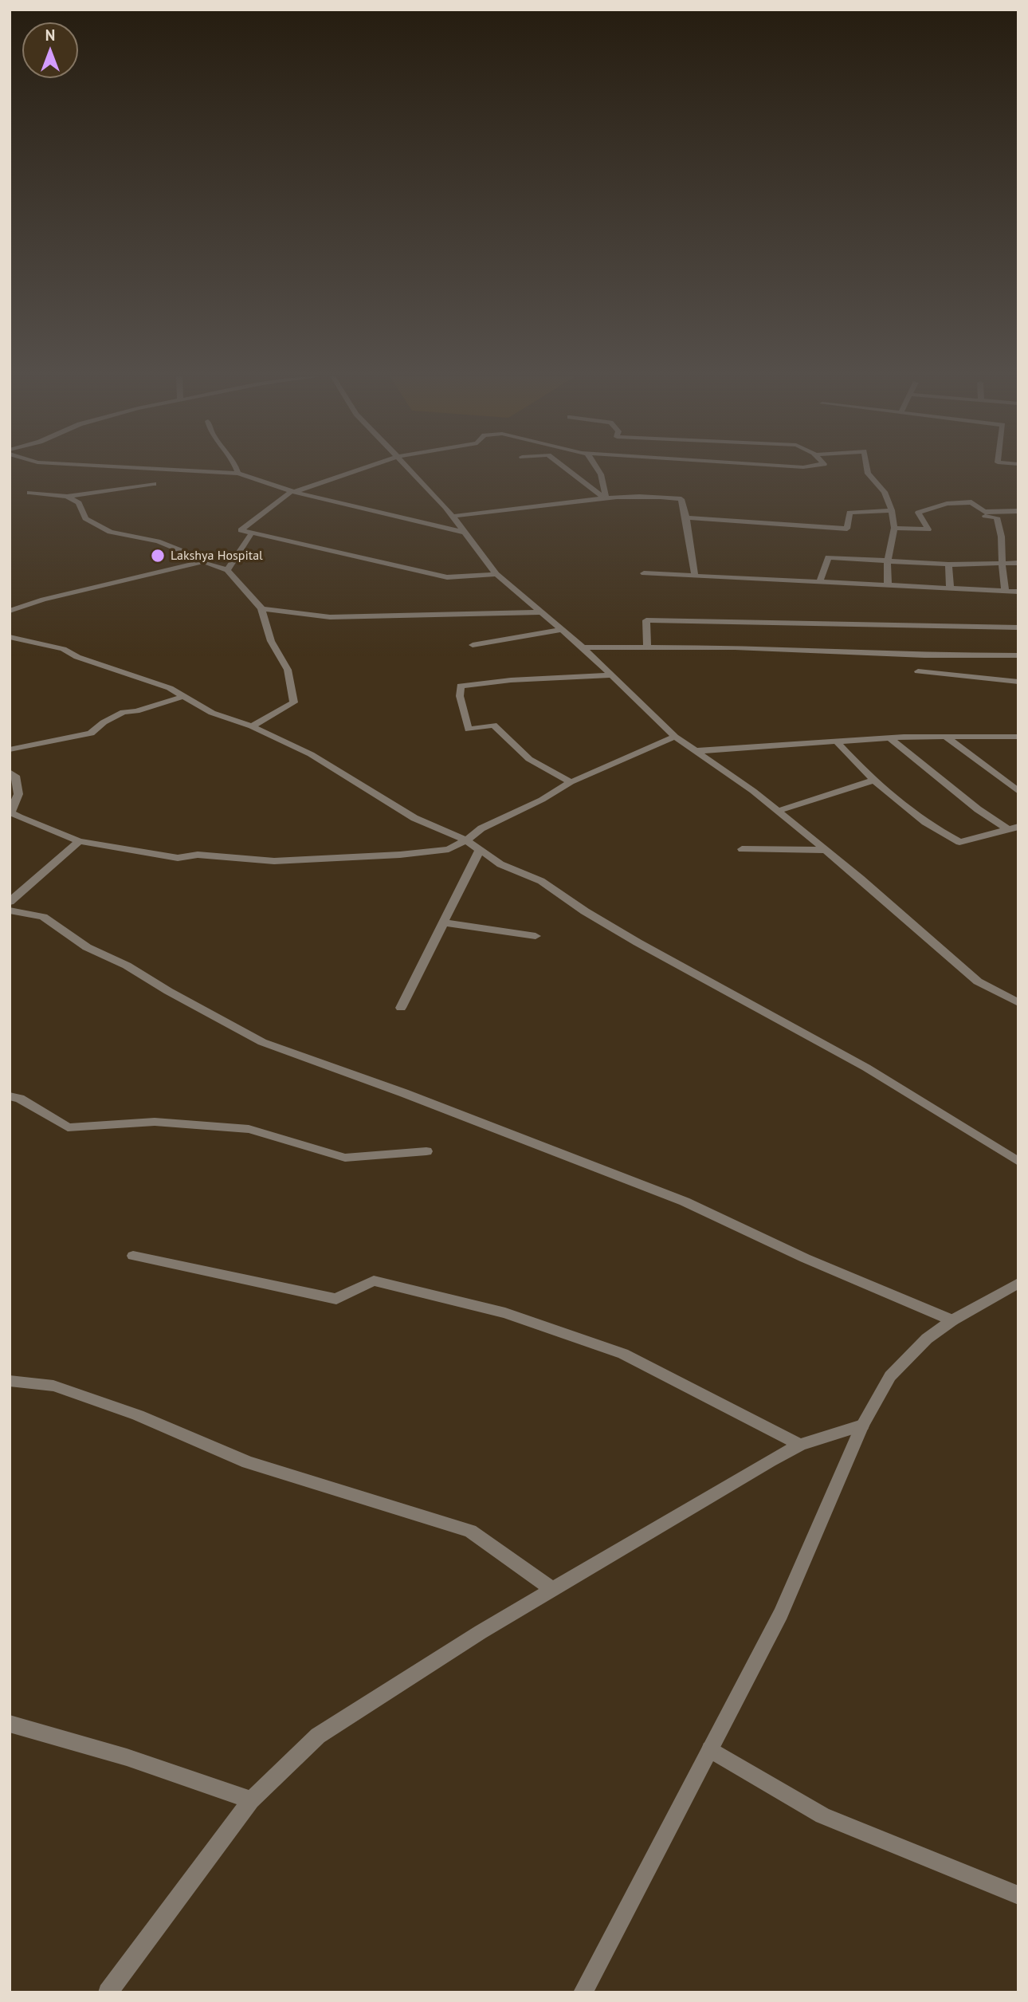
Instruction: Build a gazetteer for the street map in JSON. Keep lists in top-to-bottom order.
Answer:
{
  "places": ["Lakshya Hospital"],
  "north": "top"
}
